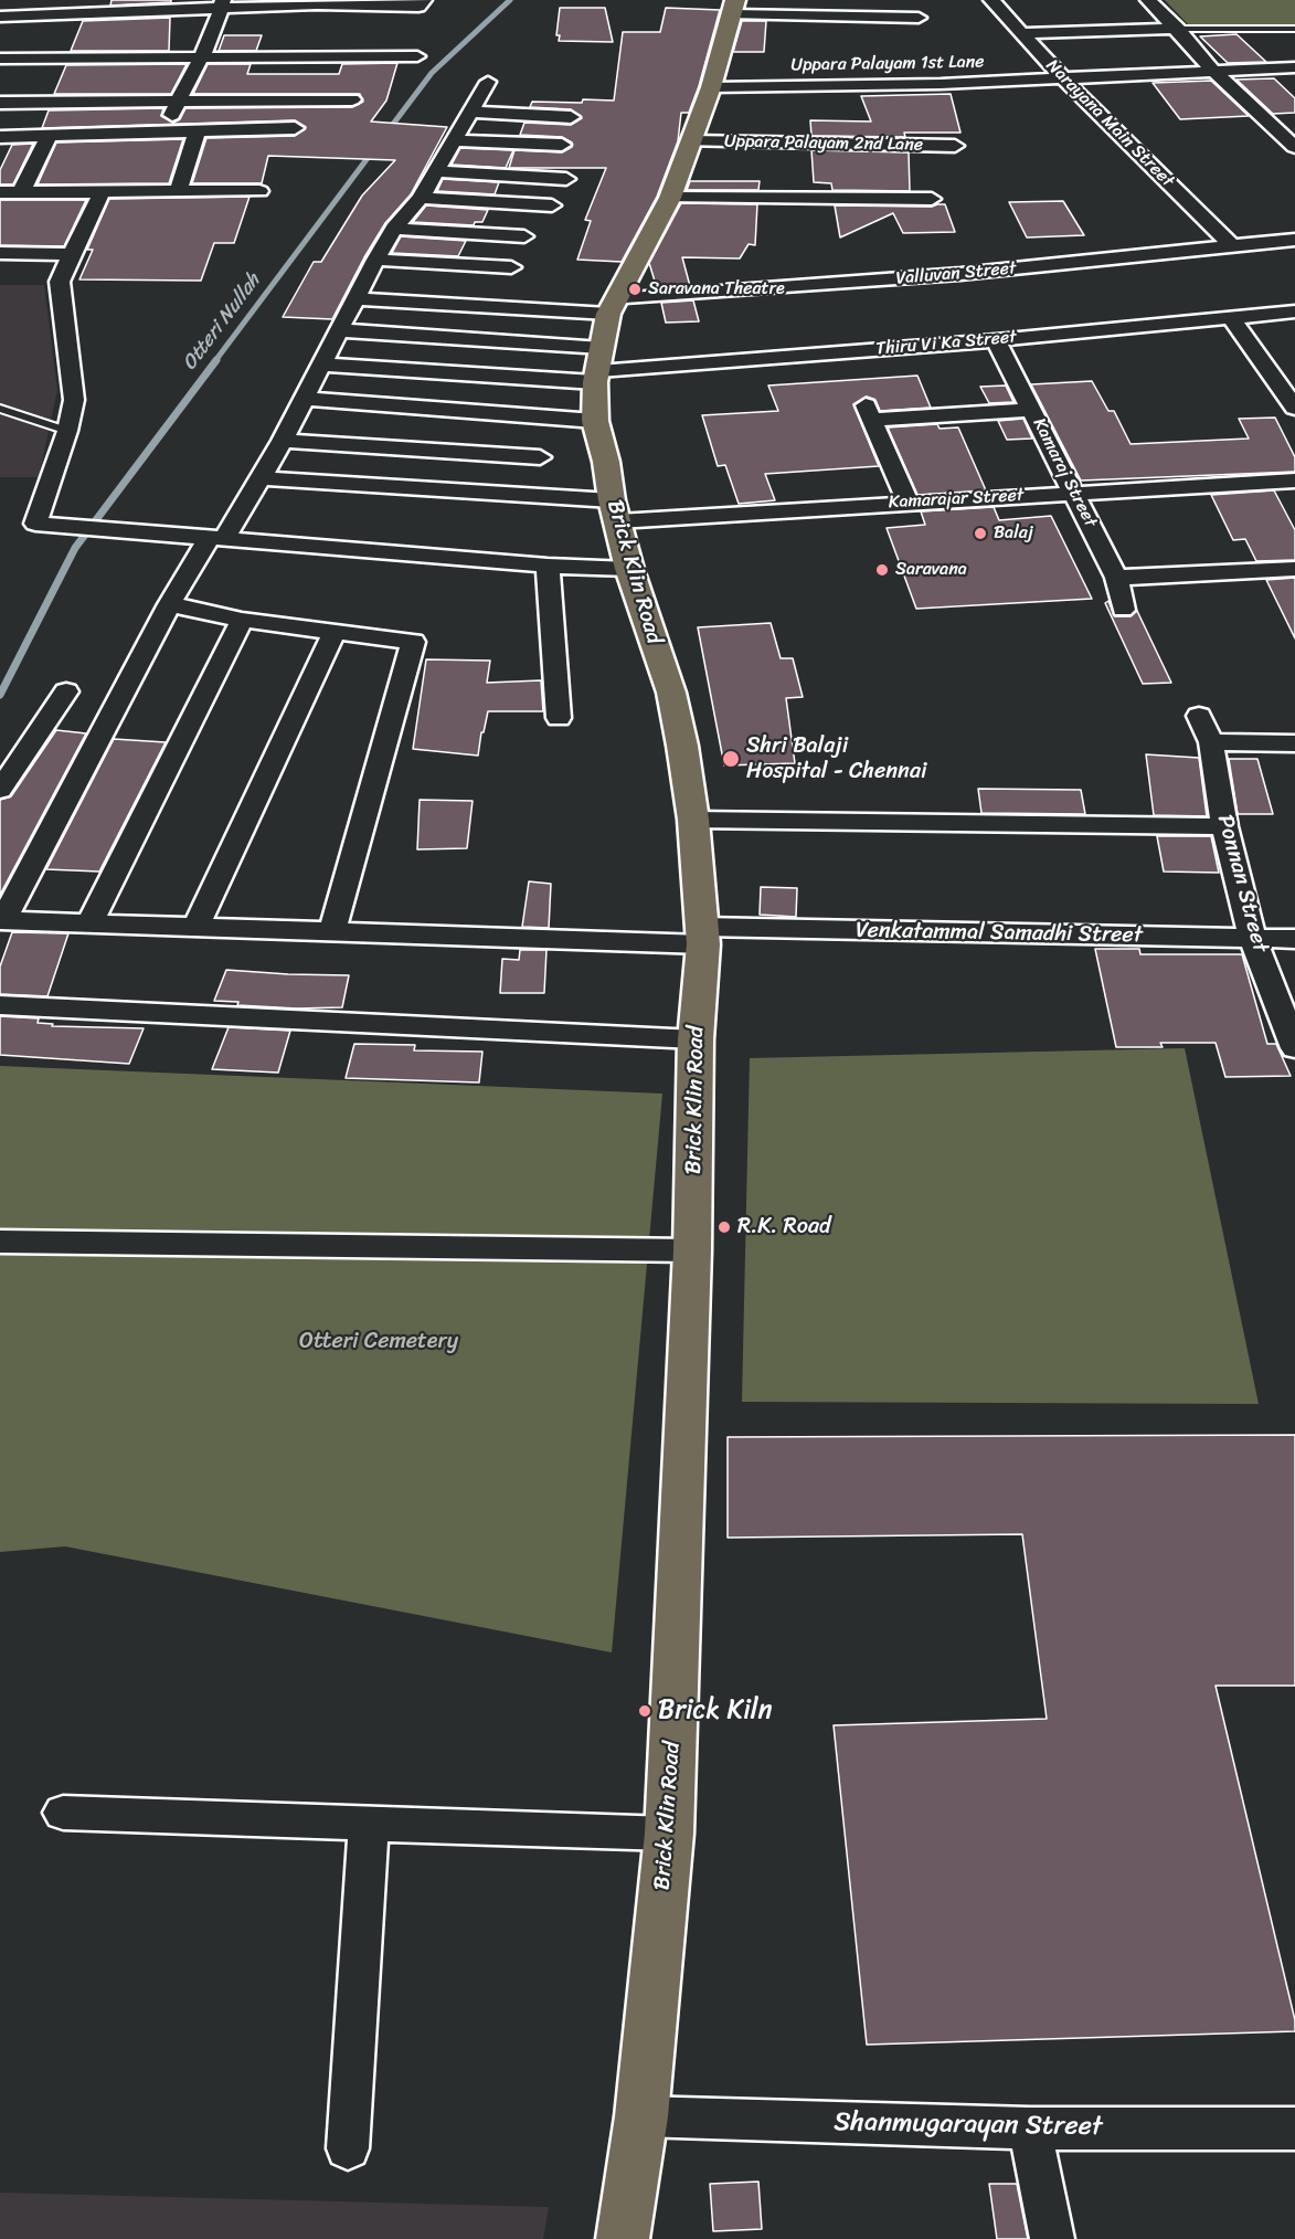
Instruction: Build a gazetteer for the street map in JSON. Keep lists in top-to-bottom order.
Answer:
{
  "streets": {
    "main road": ["Brick Klin Road"],
    "street": [
      "Uppara Palayam 1st Lane",
      "Narayana Main Street",
      "Uppara Palayam 2nd Lane",
      "Valluvan Street",
      "Thiru Vi Ka Street",
      "Kamaraj Street",
      "Kamarajar Street",
      "Ponnan Street",
      "Venkatammal Samadhi Street",
      "Shanmugarayan Street"
    ]
  },
  "crossings": [
    ["Uppara Palayam 1st Lane", "Narayana Main Street"],
    ["Uppara Palayam 1st Lane", "Brick Klin Road"],
    ["Narayana Main Street", "Valluvan Street"],
    ["Uppara Palayam 2nd Lane", "Brick Klin Road"],
    ["Valluvan Street", "Thiru Vi Ka Street"],
    ["Valluvan Street", "Brick Klin Road"],
    ["Thiru Vi Ka Street", "Kamaraj Street"],
    ["Thiru Vi Ka Street", "Brick Klin Road"],
    ["Kamaraj Street", "Kamarajar Street"],
    ["Kamarajar Street", "Brick Klin Road"],
    ["Brick Klin Road", "Venkatammal Samadhi Street"],
    ["Brick Klin Road", "Shanmugarayan Street"],
    ["Ponnan Street", "Venkatammal Samadhi Street"]
  ],
  "water": ["Otteri Nullah"],
  "parks": ["Otteri Cemetery"],
  "places": [
    "Saravana Theatre",
    "Balaj",
    "Saravana",
    "Shri Balaji Hospital - Chennai",
    "R.K. Road",
    "Brick Kiln"
  ]
}
